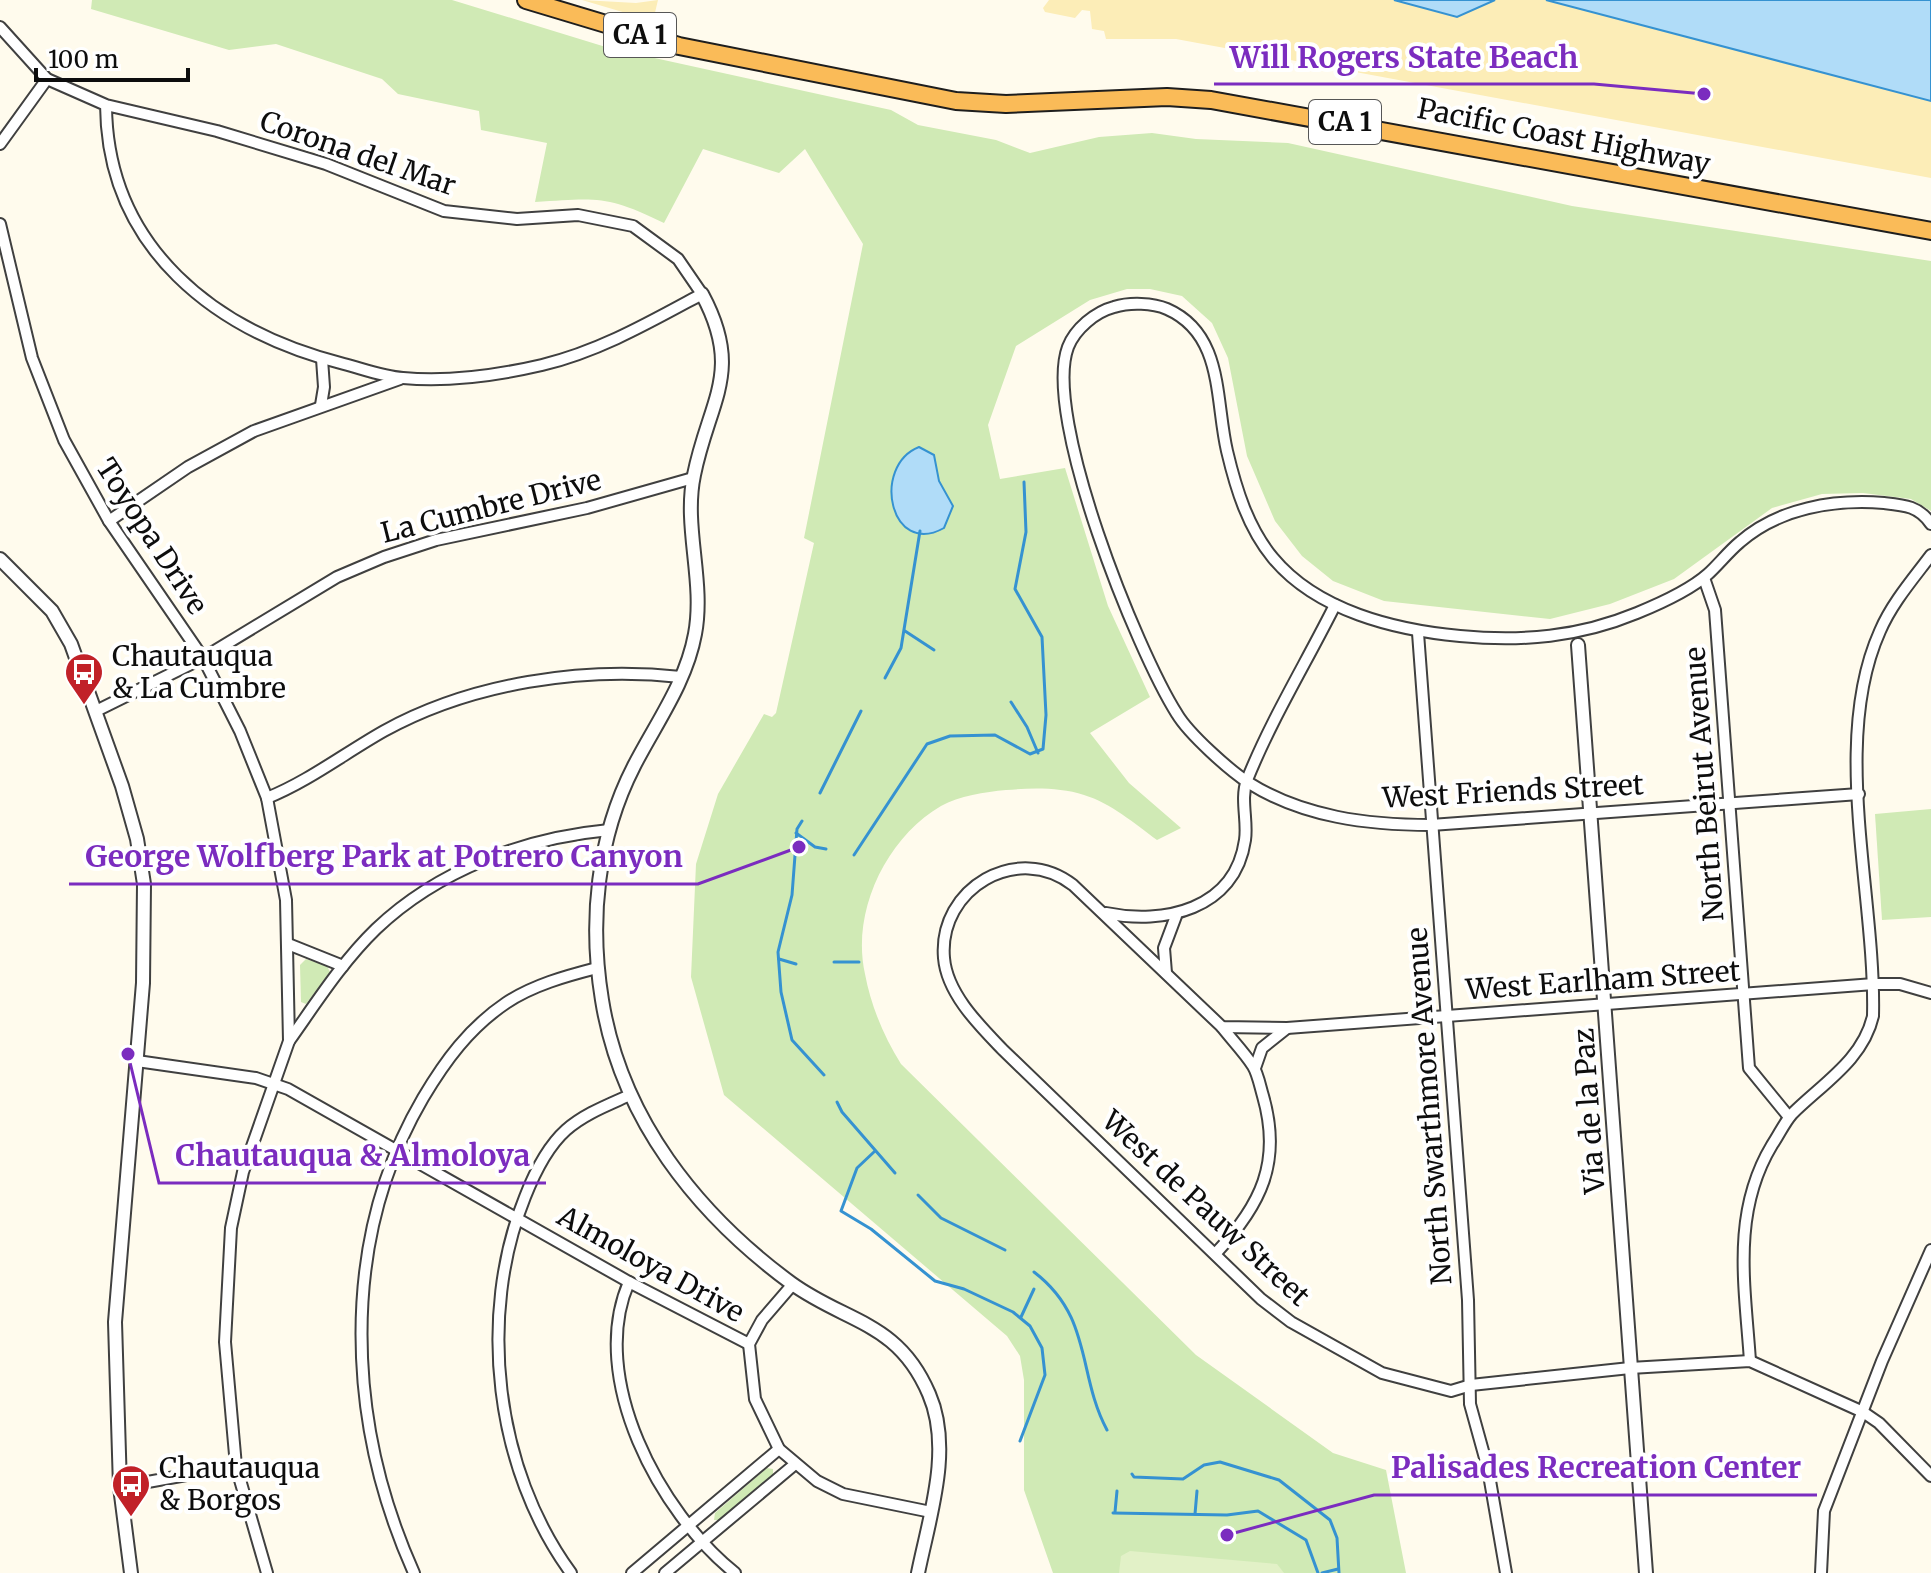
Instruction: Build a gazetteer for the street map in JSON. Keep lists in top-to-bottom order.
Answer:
{
  "streets": {
    "highway": ["CA 1", "Pacific Coast Highway"],
    "street": [
      "Corona del Mar",
      "La Cumbre Drive",
      "Toyopa Drive",
      "North Beirut Avenue",
      "West Friends Street",
      "West Earlham Street",
      "North Swarthmore Avenue",
      "Via de la Paz",
      "West de Pauw Street",
      "Almoloya Drive"
    ]
  },
  "crossings": [
    ["La Cumbre Drive", "Toyopa Drive"],
    ["Toyopa Drive", "Almoloya Drive"],
    ["North Beirut Avenue", "West Friends Street"],
    ["North Beirut Avenue", "West Earlham Street"],
    ["West Friends Street", "North Swarthmore Avenue"],
    ["West Friends Street", "Via de la Paz"],
    ["West Earlham Street", "North Swarthmore Avenue"],
    ["West Earlham Street", "Via de la Paz"]
  ],
  "places": {
    "other": [
      "Will Rogers State Beach",
      "George Wolfberg Park at Potrero Canyon",
      "Chautauqua & Almoloya",
      "Palisades Recreation Center"
    ],
    "bus stop": ["Chautauqua & La Cumbre", "Chautauqua & Borgos"]
  },
  "scale_bar": "100 m"
}
